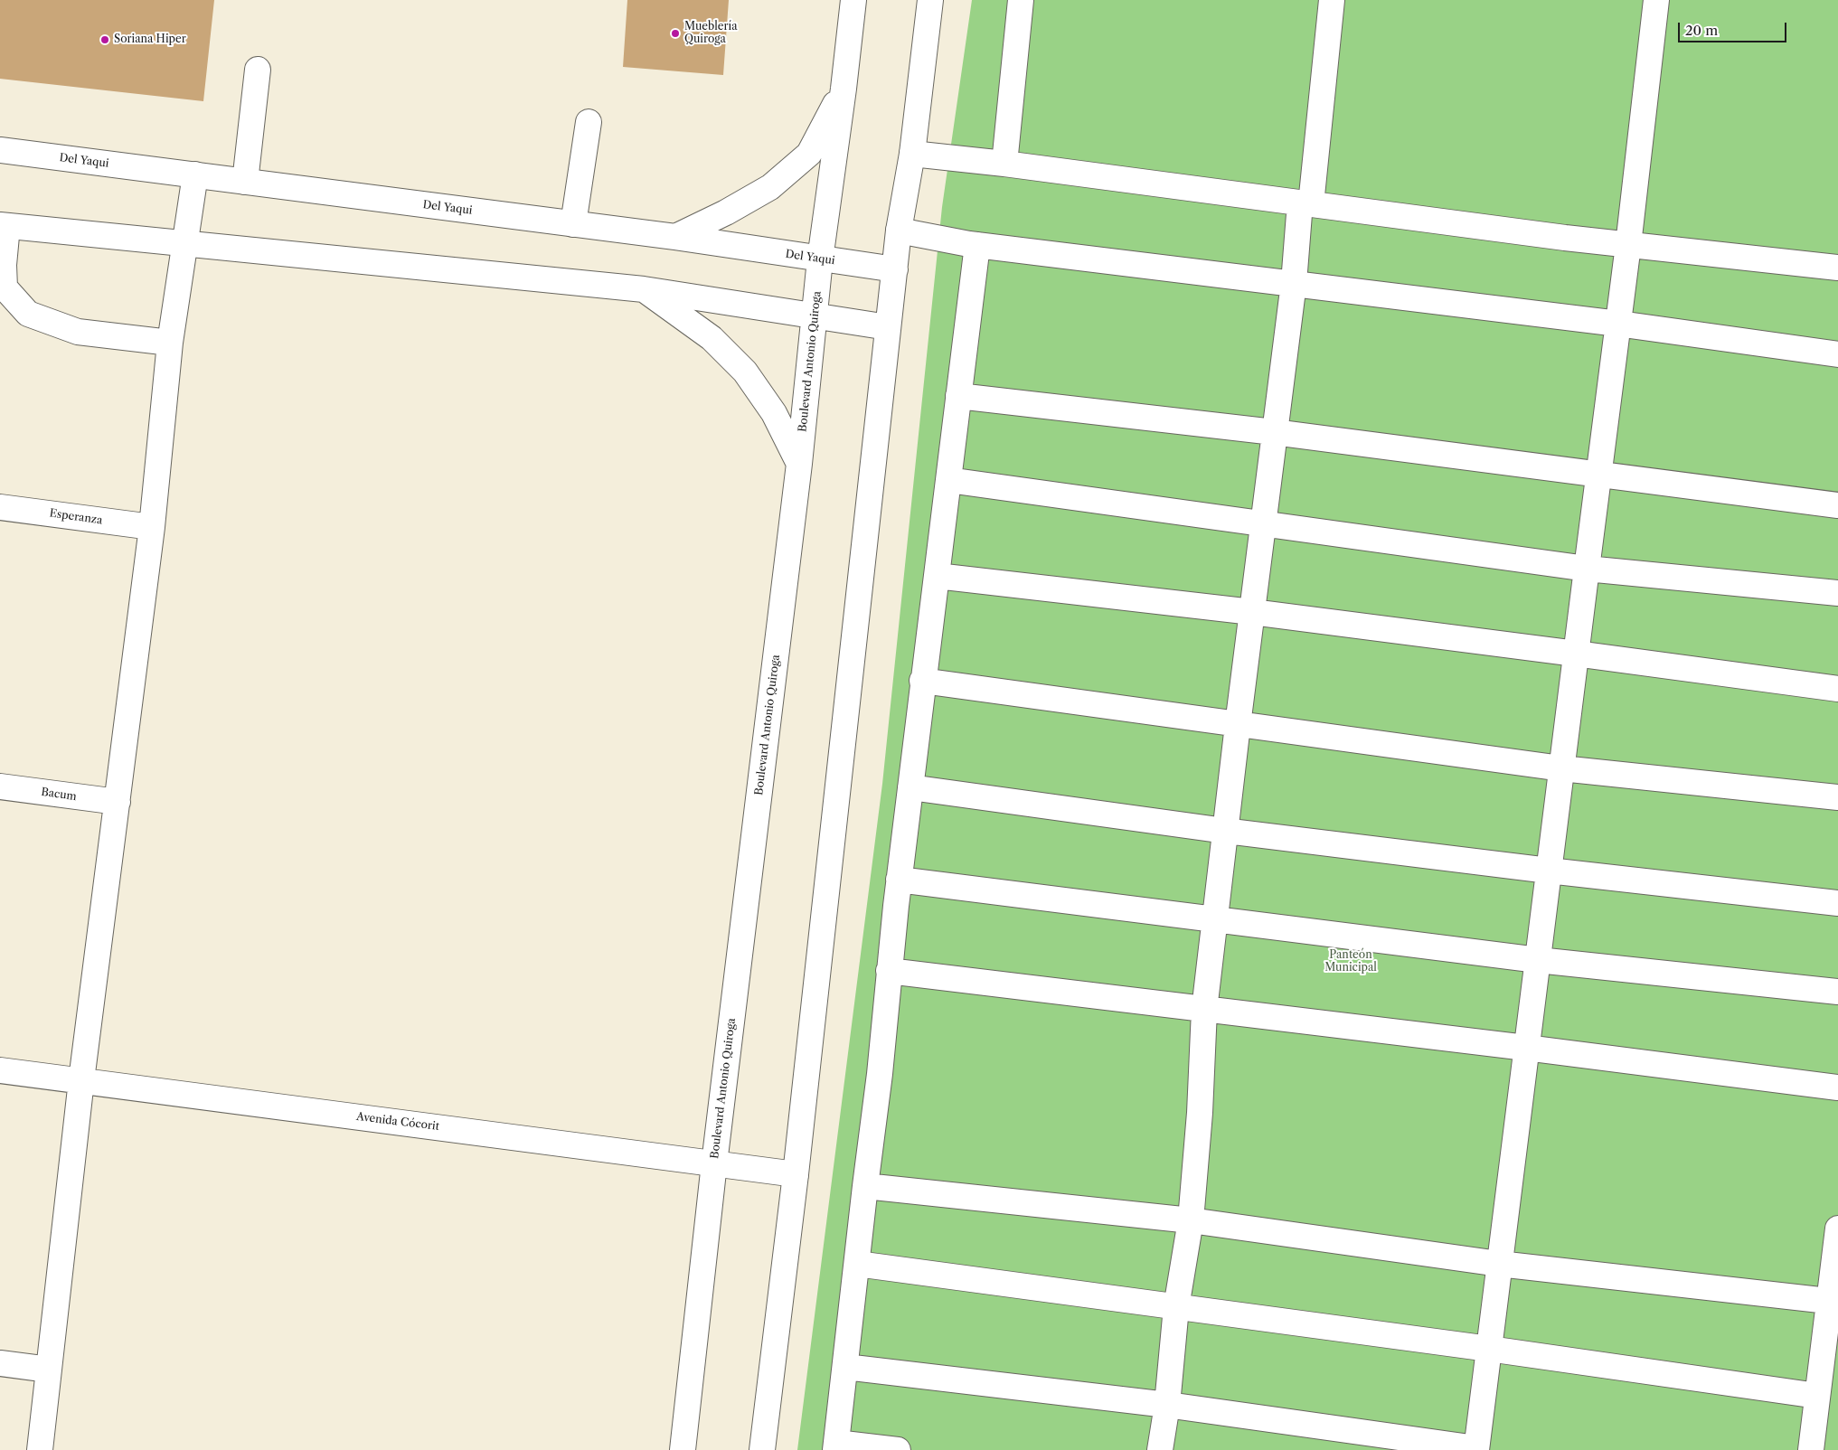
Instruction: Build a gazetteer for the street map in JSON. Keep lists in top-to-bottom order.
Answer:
{
  "streets": {
    "main road": [
      "Del Yaqui",
      "Boulevard Antonio Quiroga",
      "Esperanza",
      "Bacum",
      "Avenida Cócorit"
    ]
  },
  "crossings": [
    ["Del Yaqui", "Boulevard Antonio Quiroga"],
    ["Boulevard Antonio Quiroga", "Avenida Cócorit"]
  ],
  "parks": ["Panteón Municipal"],
  "places": ["Mueblería Quiroga", "Soriana Hiper"],
  "scale_bar": "20 m"
}
